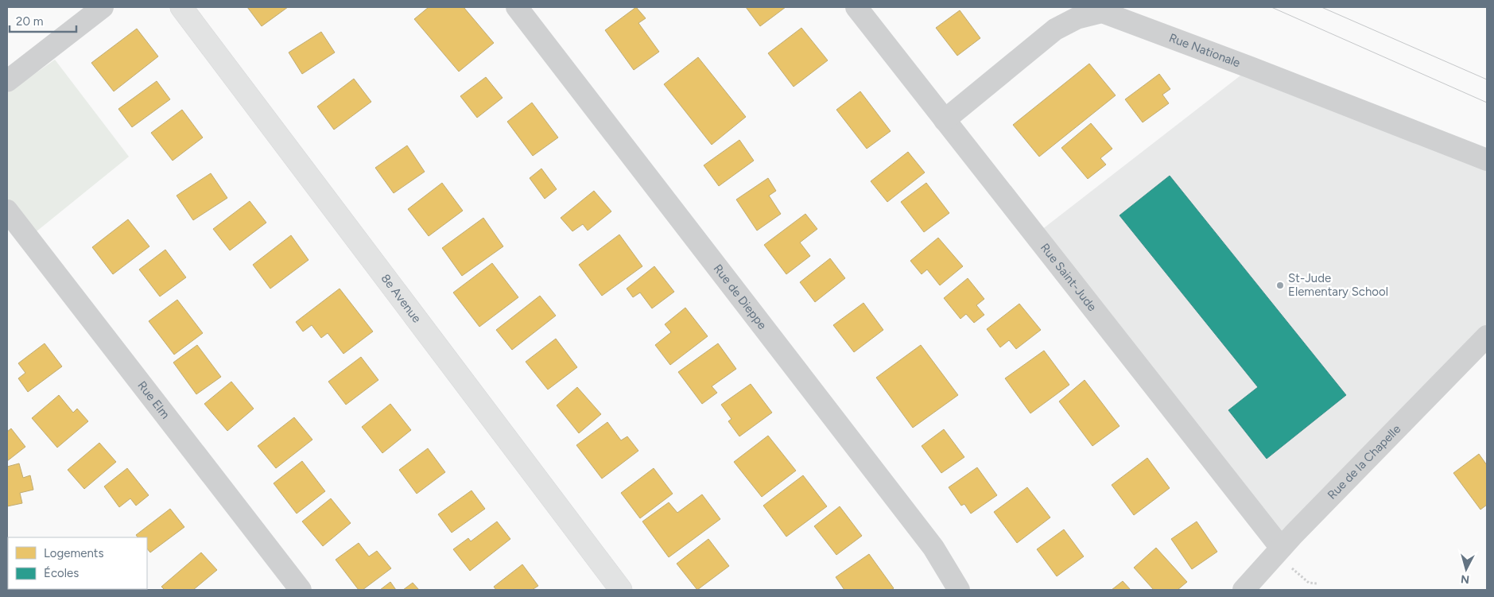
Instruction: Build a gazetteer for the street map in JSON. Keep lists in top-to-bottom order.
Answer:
{
  "streets": {
    "street": [
      "Rue Nationale",
      "Rue Saint-Jude",
      "Rue de Dieppe",
      "8e Avenue",
      "Rue Elm",
      "Rue de la Chapelle"
    ]
  },
  "crossings": [
    ["Rue Nationale", "Rue Saint-Jude"],
    ["Rue Saint-Jude", "Rue de la Chapelle"]
  ],
  "places": ["St-Jude Elementary School"],
  "legend": ["Logements", "Écoles"],
  "scale_bar": "20 m",
  "north": "bottom"
}
